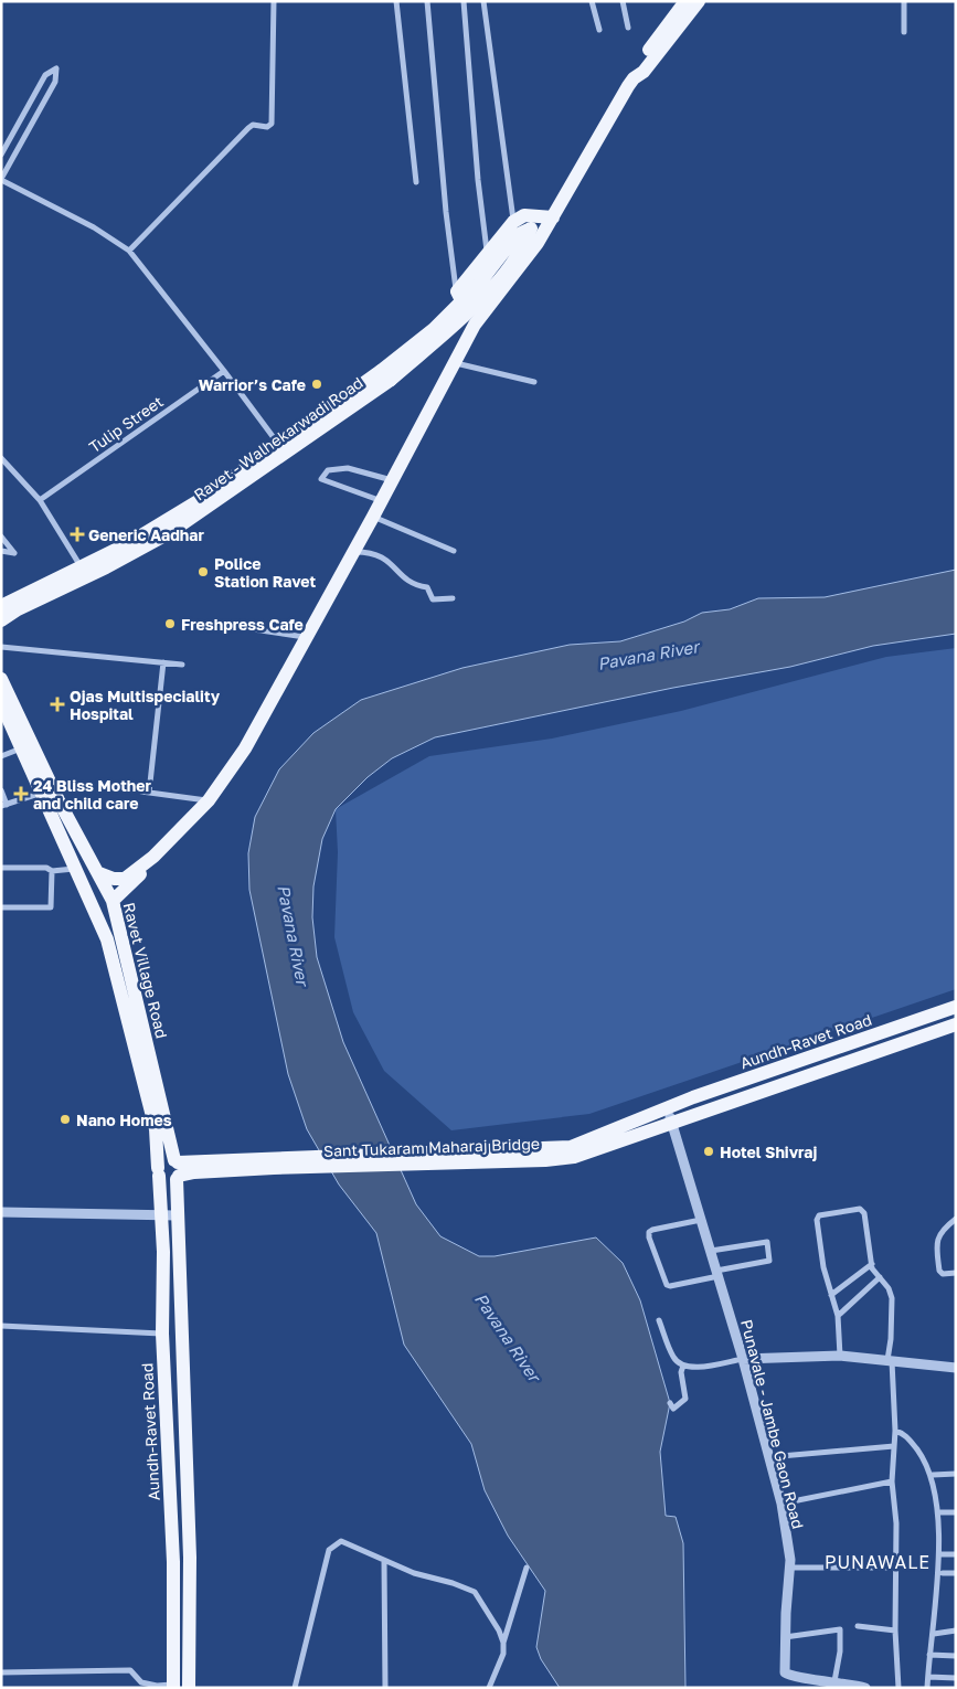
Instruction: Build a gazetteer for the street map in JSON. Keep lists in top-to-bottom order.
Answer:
{
  "streets": {
    "main road": [
      "Ravet - Walhekarwadi Road",
      "Ravet Village Road",
      "Aundh-Ravet Road",
      "Sant Tukaram Maharaj Bridge"
    ],
    "street": ["Tulip Street", "Punavale - Jambe Gaon Road"]
  },
  "crossings": [
    ["Ravet Village Road", "Aundh-Ravet Road"],
    ["Ravet Village Road", "Sant Tukaram Maharaj Bridge"],
    ["Aundh-Ravet Road", "Sant Tukaram Maharaj Bridge"],
    ["Aundh-Ravet Road", "Punavale - Jambe Gaon Road"]
  ],
  "districts": ["PUNAWALE"],
  "water": ["Pavana River"],
  "places": {
    "other": [
      "Warrior’s Cafe",
      "Police Station Ravet",
      "Freshpress Cafe",
      "Nano Homes",
      "Hotel Shivraj"
    ],
    "health": ["Generic Aadhar", "Ojas Multispeciality Hospital", "24 Bliss Mother and child care"]
  }
}
